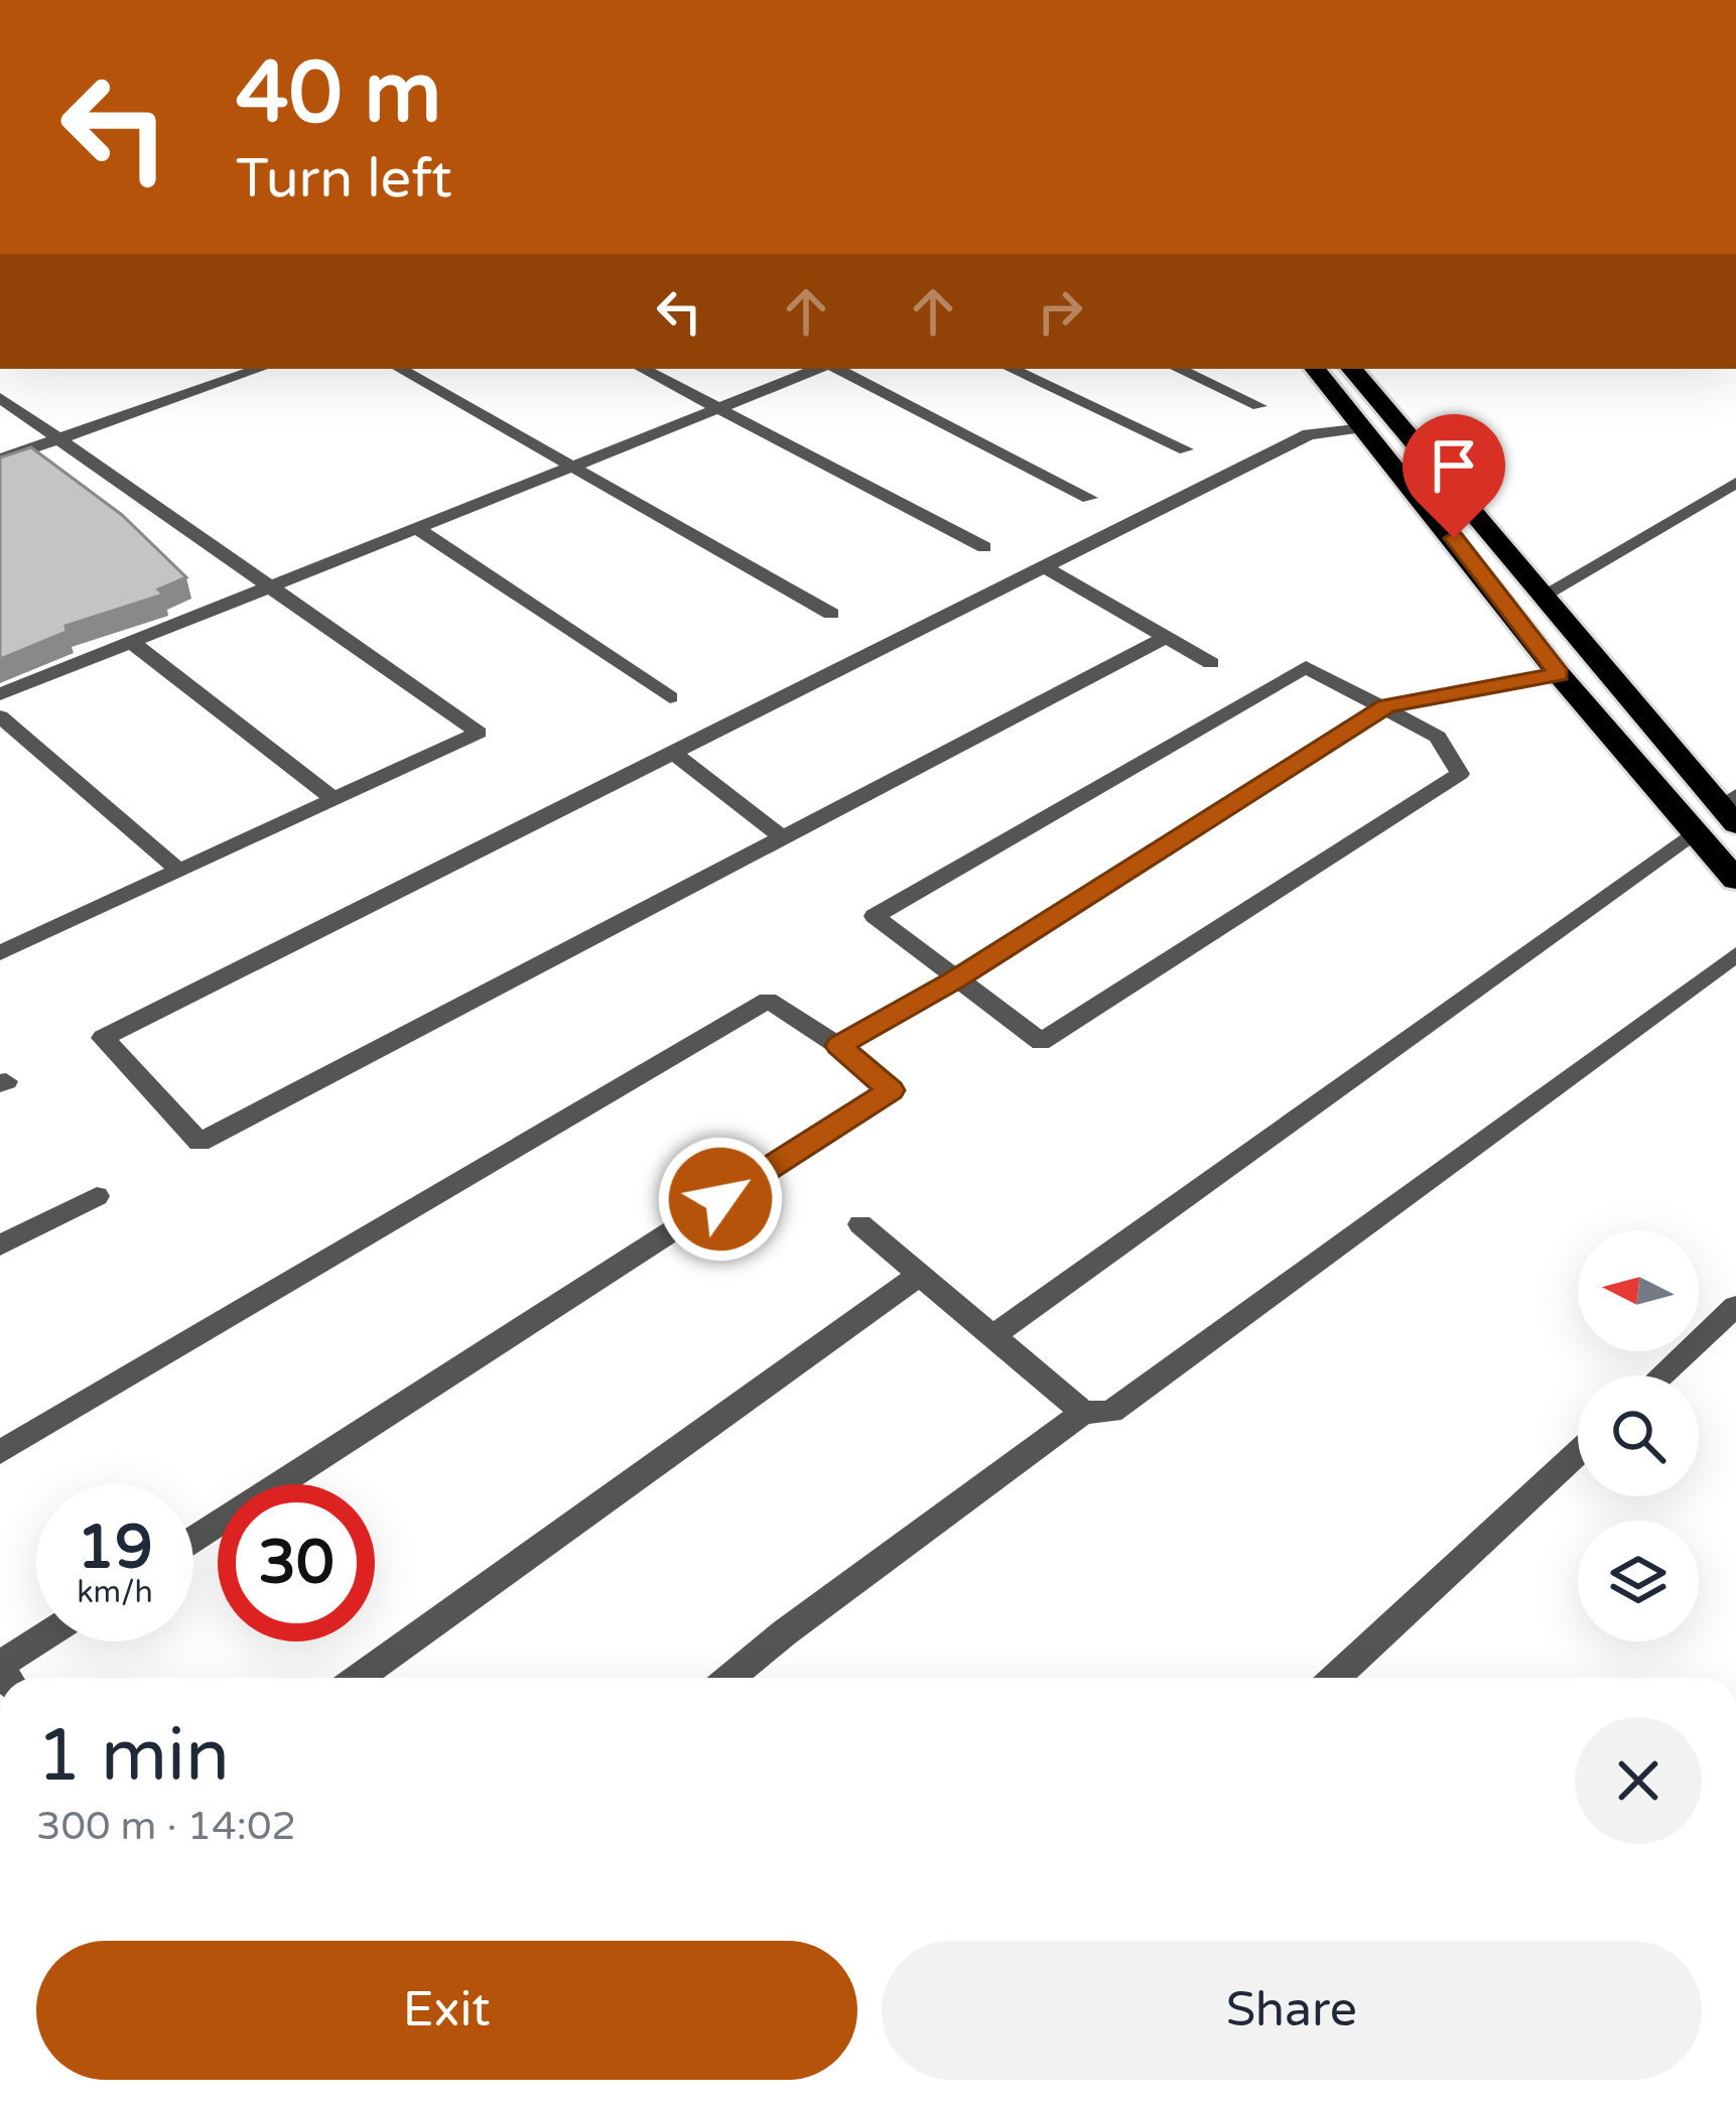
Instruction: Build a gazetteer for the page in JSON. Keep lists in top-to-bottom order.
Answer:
{
  "north": "left",
  "page": {
    "turn": ["40 m", "Turn left"],
    "speed": "19 km/h",
    "limit": "30",
    "heading": ["1 min", "300 m · 14:02"],
    "buttons": ["Exit", "Share"]
  }
}
